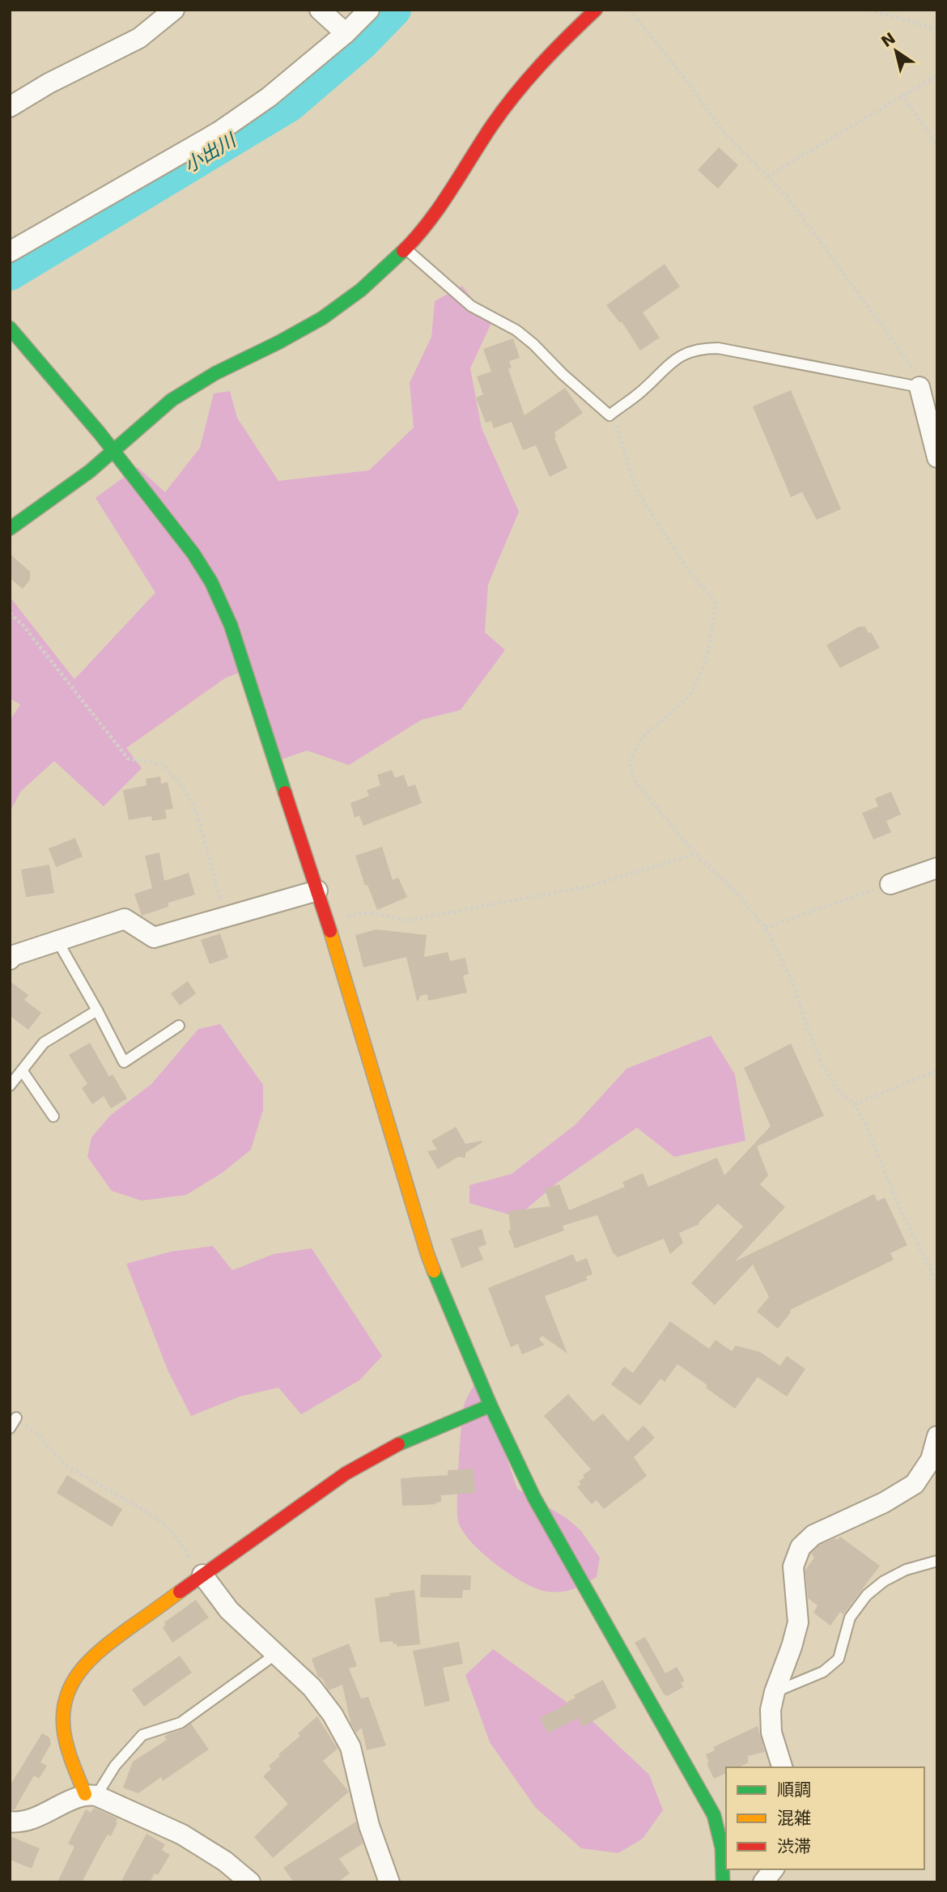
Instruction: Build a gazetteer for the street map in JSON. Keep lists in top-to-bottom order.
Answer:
{
  "water": ["小出川"],
  "legend": ["順調", "混雑", "渋滞"],
  "north": "top left"
}
